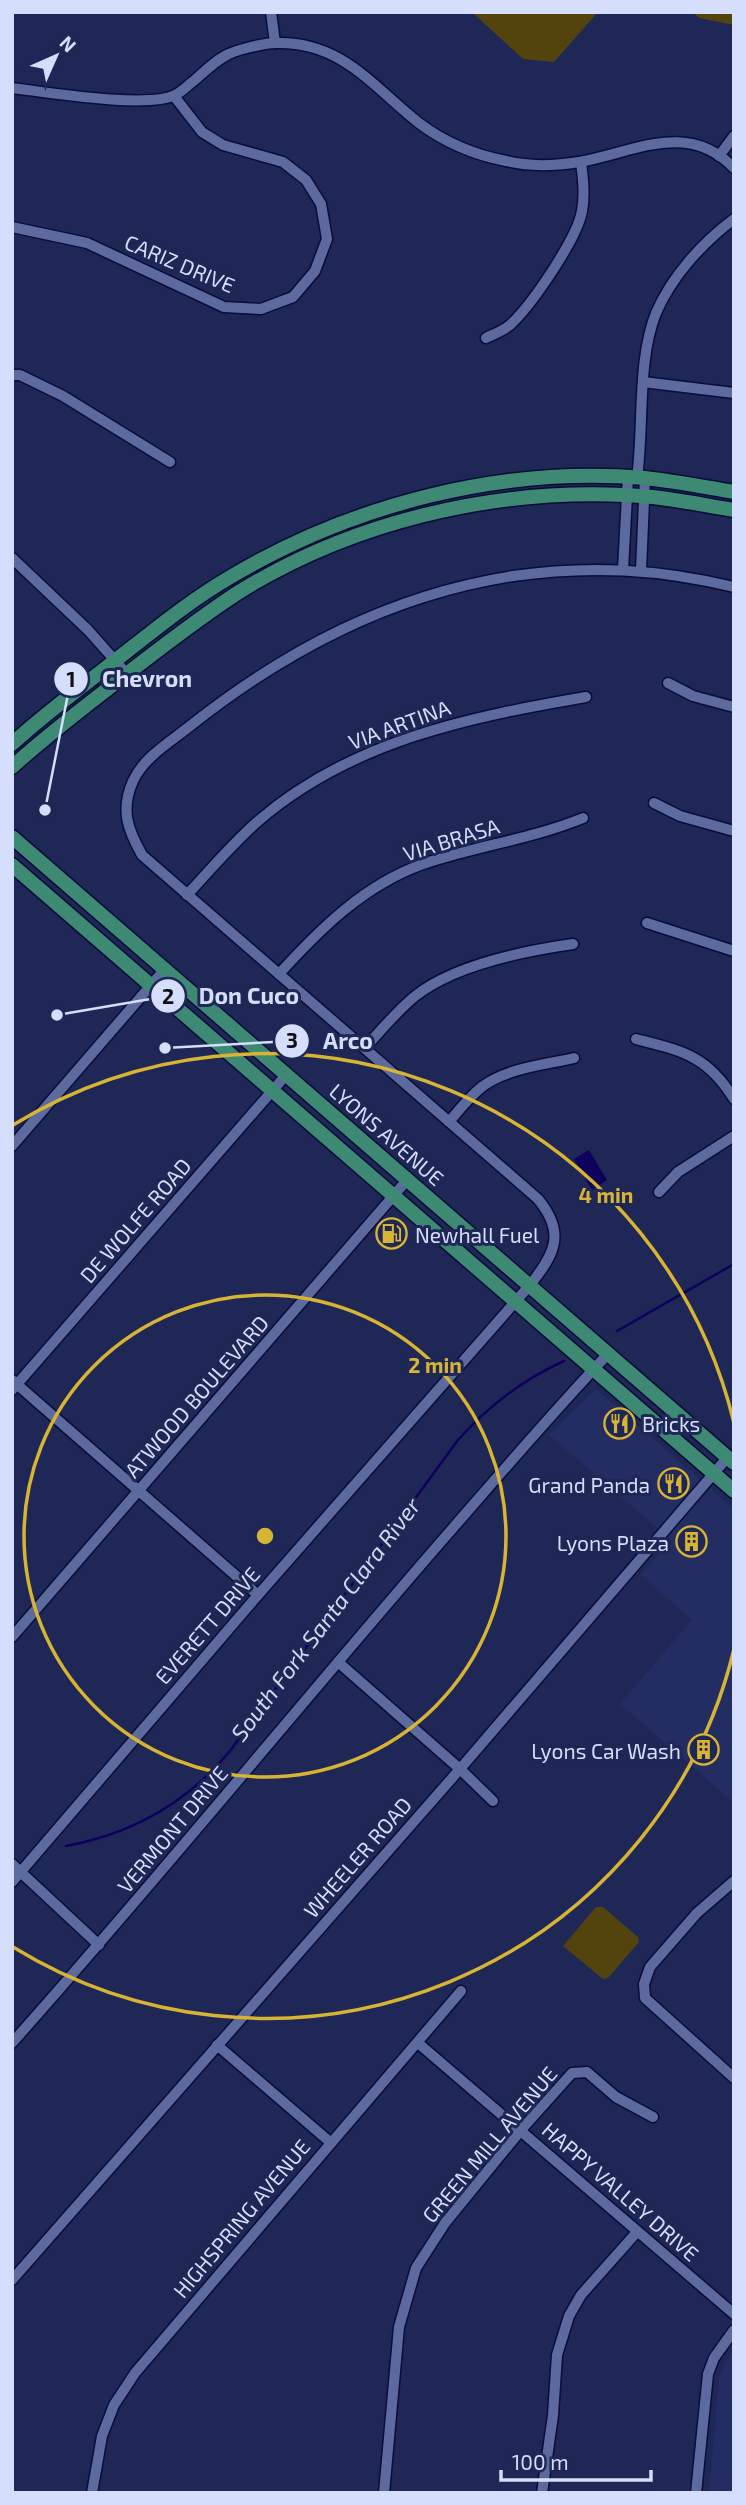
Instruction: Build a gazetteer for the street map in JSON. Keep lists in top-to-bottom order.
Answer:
{
  "streets": {
    "main road": ["LYONS AVENUE"],
    "street": [
      "CARIZ DRIVE",
      "VIA ARTINA",
      "VIA BRASA",
      "DE WOLFE ROAD",
      "ATWOOD BOULEVARD",
      "EVERETT DRIVE",
      "VERMONT DRIVE",
      "WHEELER ROAD",
      "GREEN MILL AVENUE",
      "HAPPY VALLEY DRIVE",
      "HIGHSPRING AVENUE"
    ]
  },
  "crossings": [
    ["VIA ARTINA", "EVERETT DRIVE"],
    ["VIA BRASA", "EVERETT DRIVE"],
    ["LYONS AVENUE", "DE WOLFE ROAD"],
    ["LYONS AVENUE", "ATWOOD BOULEVARD"],
    ["LYONS AVENUE", "EVERETT DRIVE"],
    ["LYONS AVENUE", "VERMONT DRIVE"],
    ["LYONS AVENUE", "WHEELER ROAD"],
    ["GREEN MILL AVENUE", "HAPPY VALLEY DRIVE"],
    ["HAPPY VALLEY DRIVE", "HIGHSPRING AVENUE"]
  ],
  "water": ["South Fork Santa Clara River"],
  "places": {
    "other": ["Chevron", "Don Cuco", "Arco"],
    "fuel station": ["Newhall Fuel"],
    "restaurant": ["Bricks", "Grand Panda"],
    "building": ["Lyons Plaza", "Lyons Car Wash"]
  },
  "scale_bar": "100 m",
  "north": "top right",
  "rings": ["4 min", "2 min"]
}
